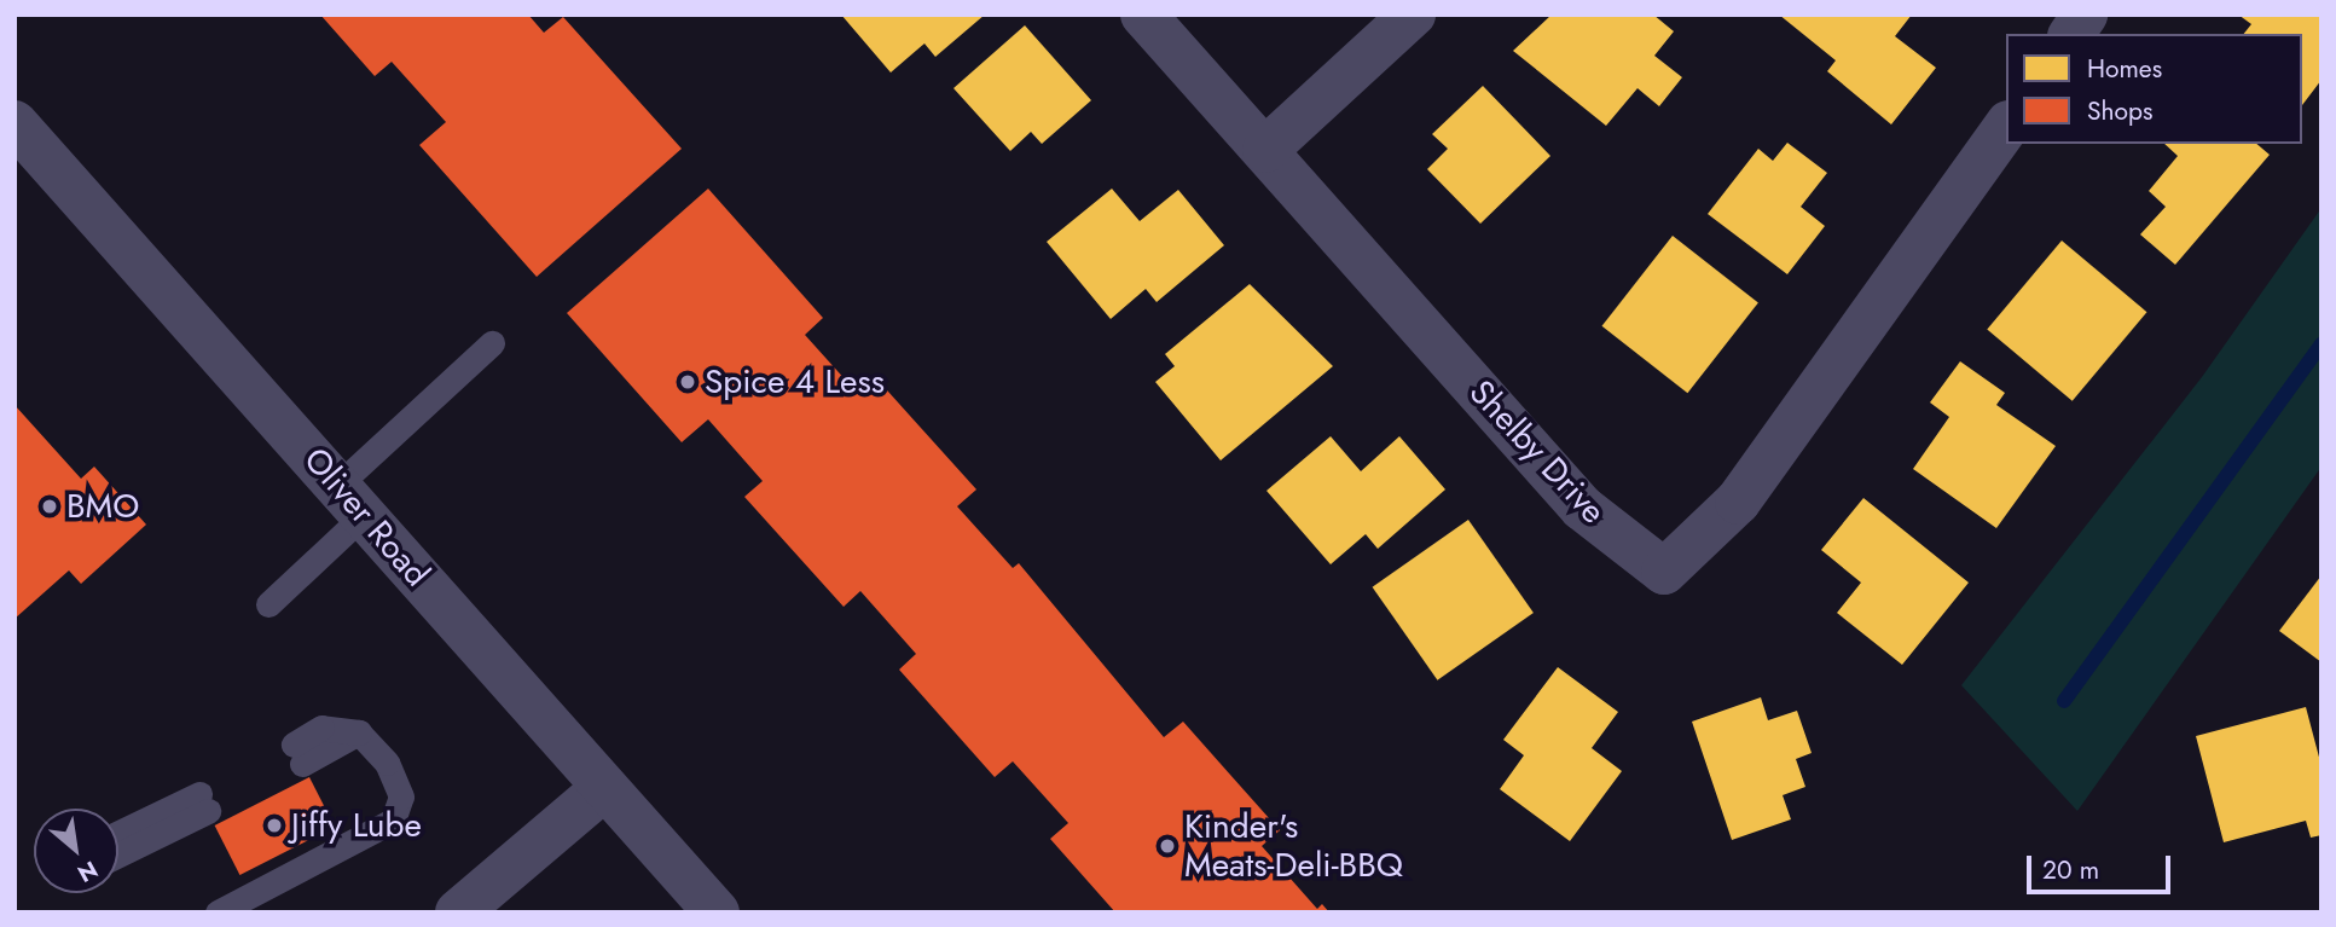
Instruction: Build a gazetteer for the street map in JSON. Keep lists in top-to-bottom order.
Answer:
{
  "streets": {
    "street": ["Shelby Drive", "Oliver Road"]
  },
  "places": [
    "Spice 4 Less",
    "BMO",
    "Jiffy Lube",
    "Kinder's Meats-Deli-BBQ"
  ],
  "legend": ["Homes", "Shops"],
  "scale_bar": "20 m",
  "north": "bottom right"
}
